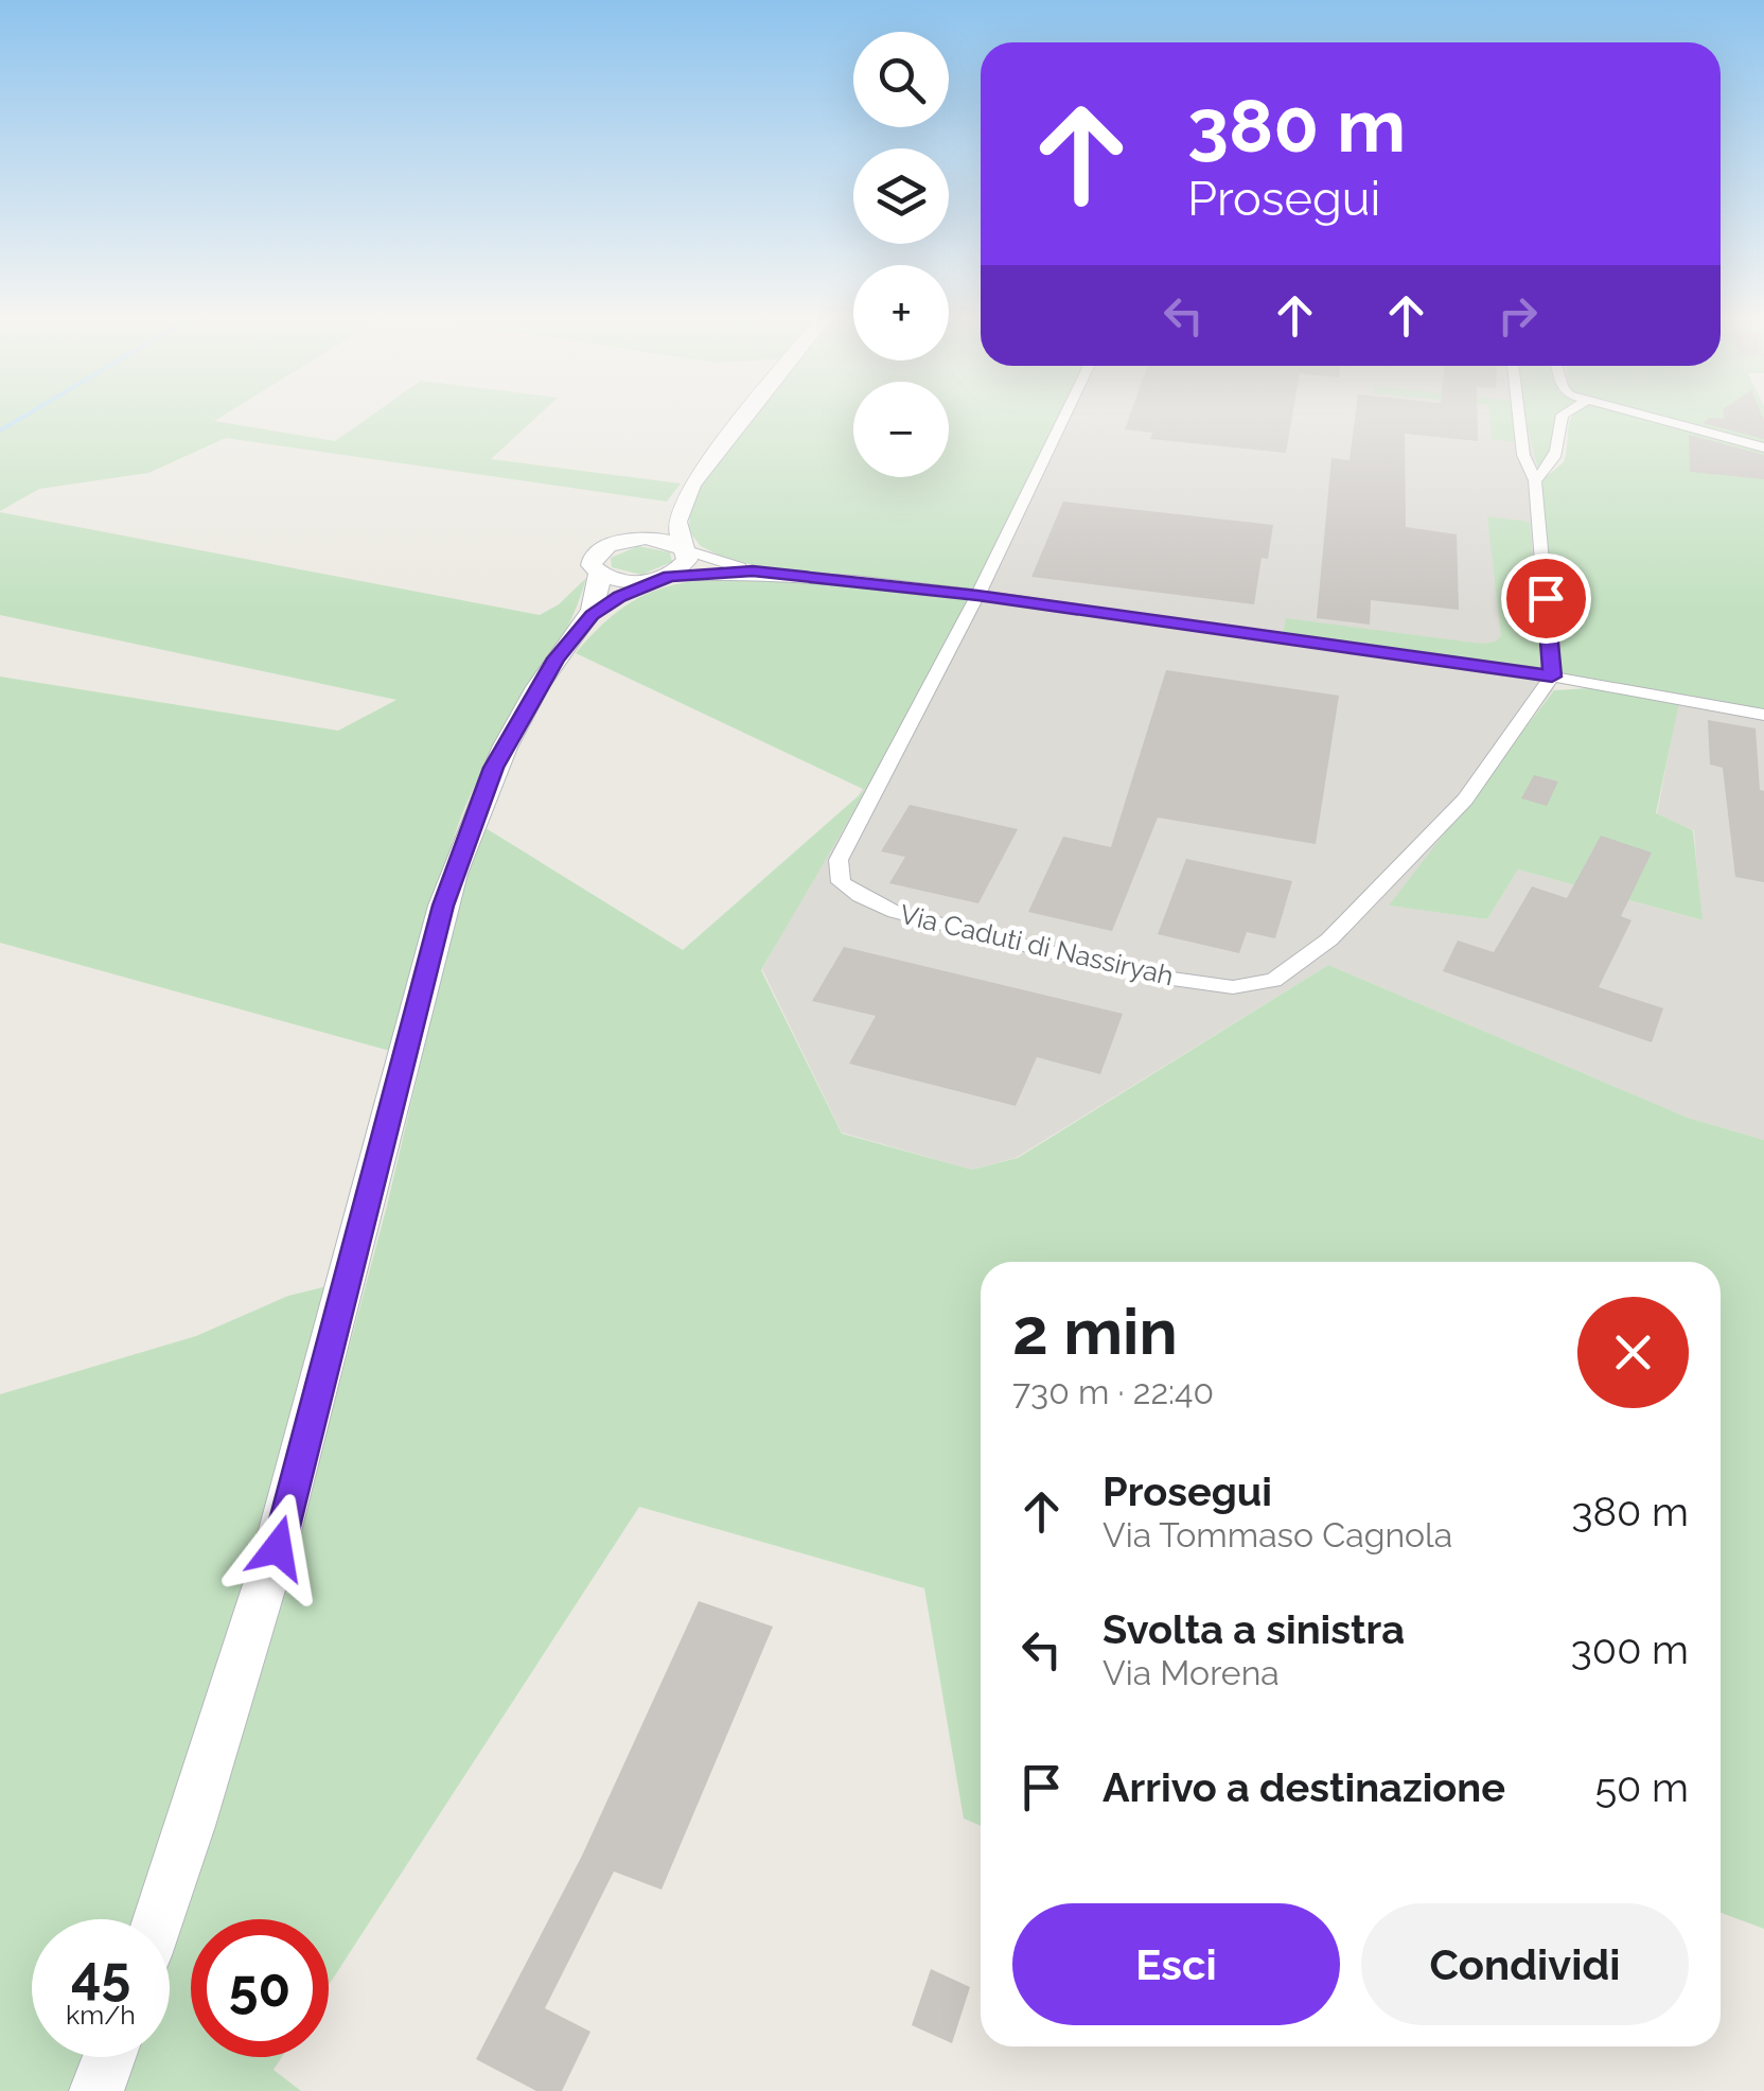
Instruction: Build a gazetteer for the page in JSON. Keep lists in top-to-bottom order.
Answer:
{
  "streets": {
    "street": ["Via Caduti di Nassiryah"]
  },
  "page": {
    "map_buttons": ["+", "−"],
    "turn": ["380 m", "Prosegui"],
    "heading": ["2 min", "730 m · 22:40"],
    "list": [
      {
        "name": "Prosegui",
        "note": "Via Tommaso Cagnola",
        "value": "380 m"
      },
      {
        "name": "Svolta a sinistra",
        "note": "Via Morena",
        "value": "300 m"
      },
      {
        "name": "Arrivo a destinazione",
        "value": "50 m"
      }
    ],
    "buttons": ["Esci", "Condividi"],
    "speed": "45 km/h",
    "limit": "50"
  }
}
